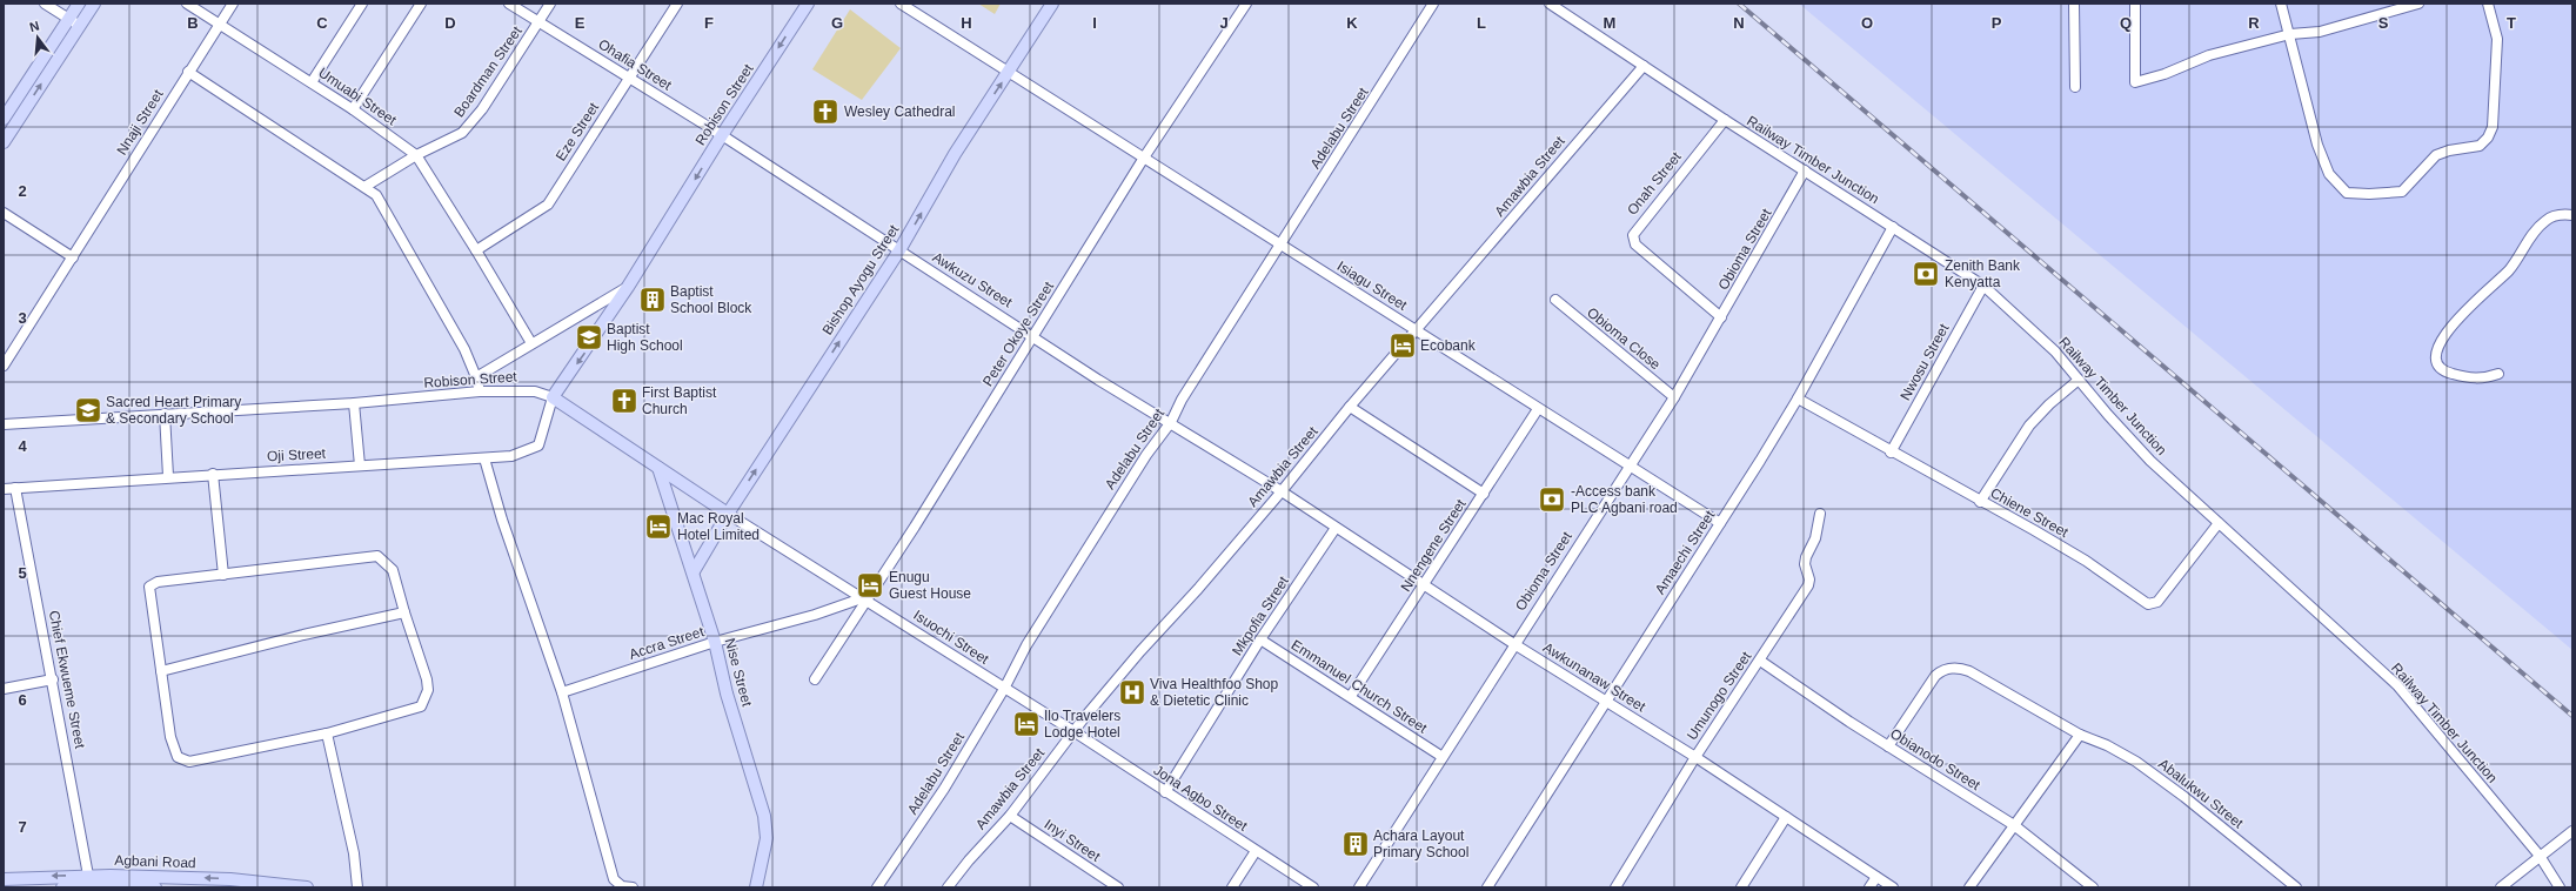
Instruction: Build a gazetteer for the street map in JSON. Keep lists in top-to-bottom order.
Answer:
{
  "streets": {
    "main road": [
      "Robison Street",
      "Bishop Ayogu Street",
      "Isuochi Street",
      "Nise Street",
      "Agbani Road"
    ],
    "street": [
      "Ohafia Street",
      "Boardman Street",
      "Umuabi Street",
      "Nnaji Street",
      "Adelabu Street",
      "Eze Street",
      "Railway Timber Junction",
      "Amawbia Street",
      "Onah Street",
      "Obioma Street",
      "Awkuzu Street",
      "Isiagu Street",
      "Peter Okoye Street",
      "Obioma Close",
      "Nwosu Street",
      "Oji Street",
      "Chiene Street",
      "Nnengene Street",
      "Amaechi Street",
      "Mkpofia Street",
      "Accra Street",
      "Awkunanaw Street",
      "Chief Ekwueme Street",
      "Emmanuel Church Street",
      "Umunogo Street",
      "Obianodo Street",
      "Abalukwu Street",
      "Jona Agbo Street",
      "Inyi Street"
    ]
  },
  "crossings": [
    ["Ohafia Street", "Boardman Street"],
    ["Ohafia Street", "Robison Street"],
    ["Ohafia Street", "Eze Street"],
    ["Ohafia Street", "Awkuzu Street"],
    ["Boardman Street", "Umuabi Street"],
    ["Umuabi Street", "Nnaji Street"],
    ["Umuabi Street", "Eze Street"],
    ["Robison Street", "Awkuzu Street"],
    ["Robison Street", "Oji Street"],
    ["Robison Street", "Isuochi Street"],
    ["Adelabu Street", "Awkuzu Street"],
    ["Adelabu Street", "Isiagu Street"],
    ["Adelabu Street", "Isuochi Street"],
    ["Railway Timber Junction", "Amawbia Street"],
    ["Railway Timber Junction", "Onah Street"],
    ["Railway Timber Junction", "Obioma Street"],
    ["Railway Timber Junction", "Nwosu Street"],
    ["Railway Timber Junction", "Chiene Street"],
    ["Railway Timber Junction", "Amaechi Street"],
    ["Amawbia Street", "Awkuzu Street"],
    ["Amawbia Street", "Isiagu Street"],
    ["Amawbia Street", "Isuochi Street"],
    ["Amawbia Street", "Awkunanaw Street"],
    ["Amawbia Street", "Jona Agbo Street"],
    ["Amawbia Street", "Inyi Street"],
    ["Onah Street", "Obioma Street"],
    ["Obioma Street", "Isiagu Street"],
    ["Obioma Street", "Obioma Close"],
    ["Obioma Street", "Awkunanaw Street"],
    ["Obioma Street", "Emmanuel Church Street"],
    ["Bishop Ayogu Street", "Awkuzu Street"],
    ["Bishop Ayogu Street", "Isiagu Street"],
    ["Bishop Ayogu Street", "Isuochi Street"],
    ["Bishop Ayogu Street", "Nise Street"],
    ["Awkuzu Street", "Peter Okoye Street"],
    ["Awkuzu Street", "Awkunanaw Street"],
    ["Isiagu Street", "Peter Okoye Street"],
    ["Isiagu Street", "Nnengene Street"],
    ["Isiagu Street", "Amaechi Street"],
    ["Peter Okoye Street", "Isuochi Street"],
    ["Peter Okoye Street", "Accra Street"],
    ["Nwosu Street", "Chiene Street"],
    ["Oji Street", "Isuochi Street"],
    ["Oji Street", "Chief Ekwueme Street"],
    ["Chiene Street", "Amaechi Street"],
    ["Nnengene Street", "Awkunanaw Street"],
    ["Nnengene Street", "Emmanuel Church Street"],
    ["Amaechi Street", "Awkunanaw Street"],
    ["Mkpofia Street", "Awkunanaw Street"],
    ["Mkpofia Street", "Emmanuel Church Street"],
    ["Mkpofia Street", "Jona Agbo Street"],
    ["Isuochi Street", "Accra Street"],
    ["Isuochi Street", "Nise Street"],
    ["Isuochi Street", "Jona Agbo Street"],
    ["Accra Street", "Nise Street"],
    ["Awkunanaw Street", "Umunogo Street"],
    ["Chief Ekwueme Street", "Agbani Road"],
    ["Umunogo Street", "Obianodo Street"],
    ["Obianodo Street", "Abalukwu Street"]
  ],
  "one_way": ["Robison Street", "Bishop Ayogu Street"],
  "places": {
    "church": ["Wesley Cathedral", "First Baptist Church"],
    "bank": ["Zenith Bank Kenyatta", "-Access bank PLC Agbani road"],
    "building": ["Baptist School Block", "Achara Layout Primary School"],
    "school or university": ["Baptist High School", "Sacred Heart Primary & Secondary School"],
    "hotel": [
      "Ecobank",
      "Mac Royal Hotel Limited",
      "Enugu Guest House",
      "Ilo Travelers Lodge Hotel"
    ],
    "hospital": ["Viva Healthfoo Shop & Dietetic Clinic"]
  },
  "north": "top",
  "grid": {
    "columns": [
      "B",
      "C",
      "D",
      "E",
      "F",
      "G",
      "H",
      "I",
      "J",
      "K",
      "L",
      "M",
      "N",
      "O",
      "P",
      "Q",
      "R",
      "S",
      "T"
    ],
    "rows": [
      "2",
      "3",
      "4",
      "5",
      "6",
      "7"
    ]
  }
}
